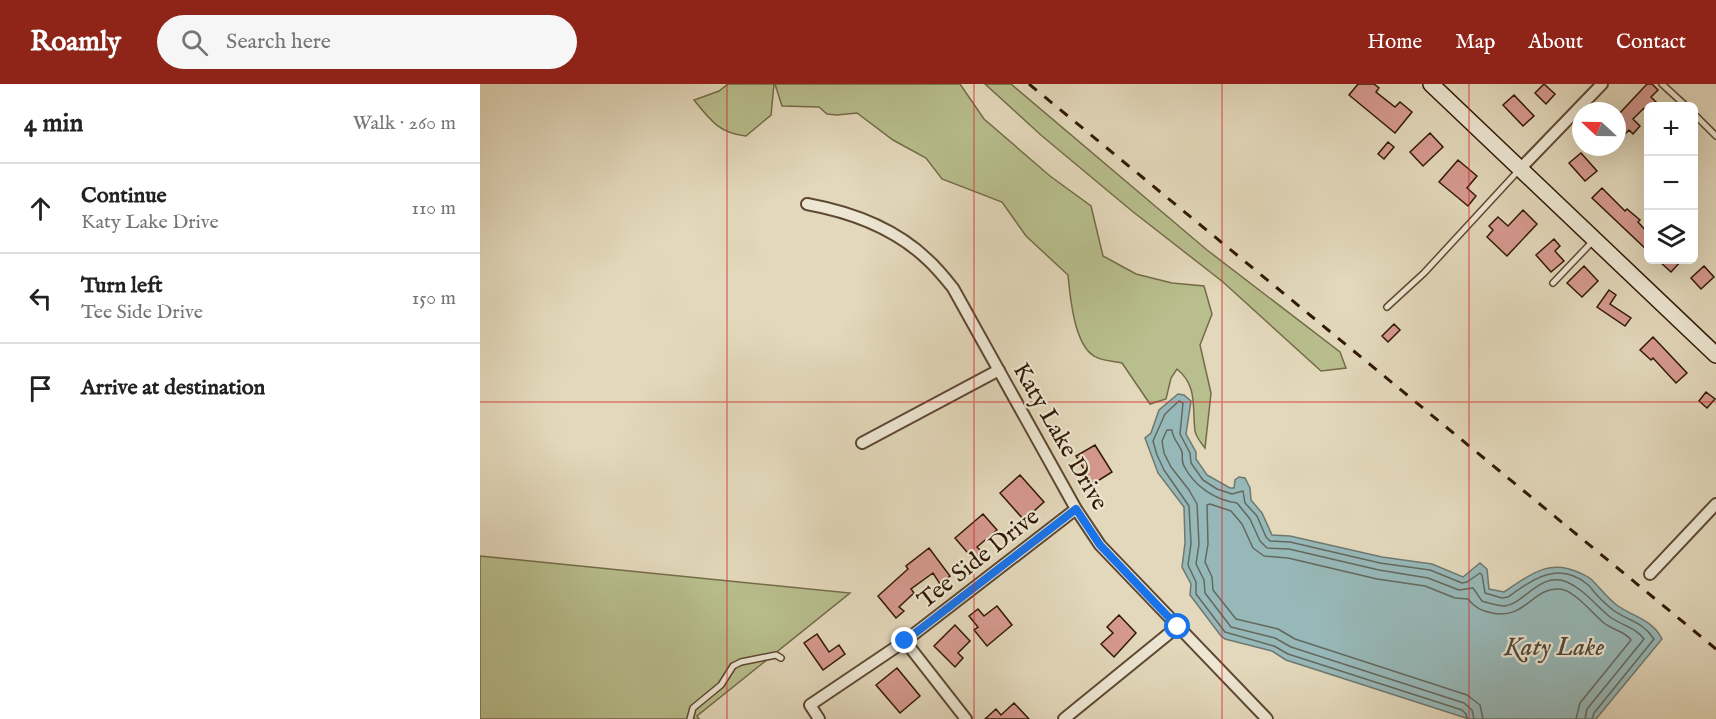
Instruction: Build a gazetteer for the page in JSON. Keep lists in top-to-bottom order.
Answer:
{
  "streets": {
    "street": ["Katy Lake Drive", "Tee Side Drive"]
  },
  "crossings": [
    ["Katy Lake Drive", "Tee Side Drive"]
  ],
  "water": ["Katy Lake"],
  "north": "left",
  "page": {
    "header": "Roamly",
    "search": "Search here",
    "nav": [
      "Home",
      "Map",
      "About",
      "Contact"
    ],
    "heading": ["4 min", "Walk · 260 m"],
    "map_buttons": ["+", "−"],
    "list": [
      ["Continue", "Katy Lake Drive", "110 m"],
      ["Turn left", "Tee Side Drive", "150 m"],
      "Arrive at destination"
    ]
  }
}
